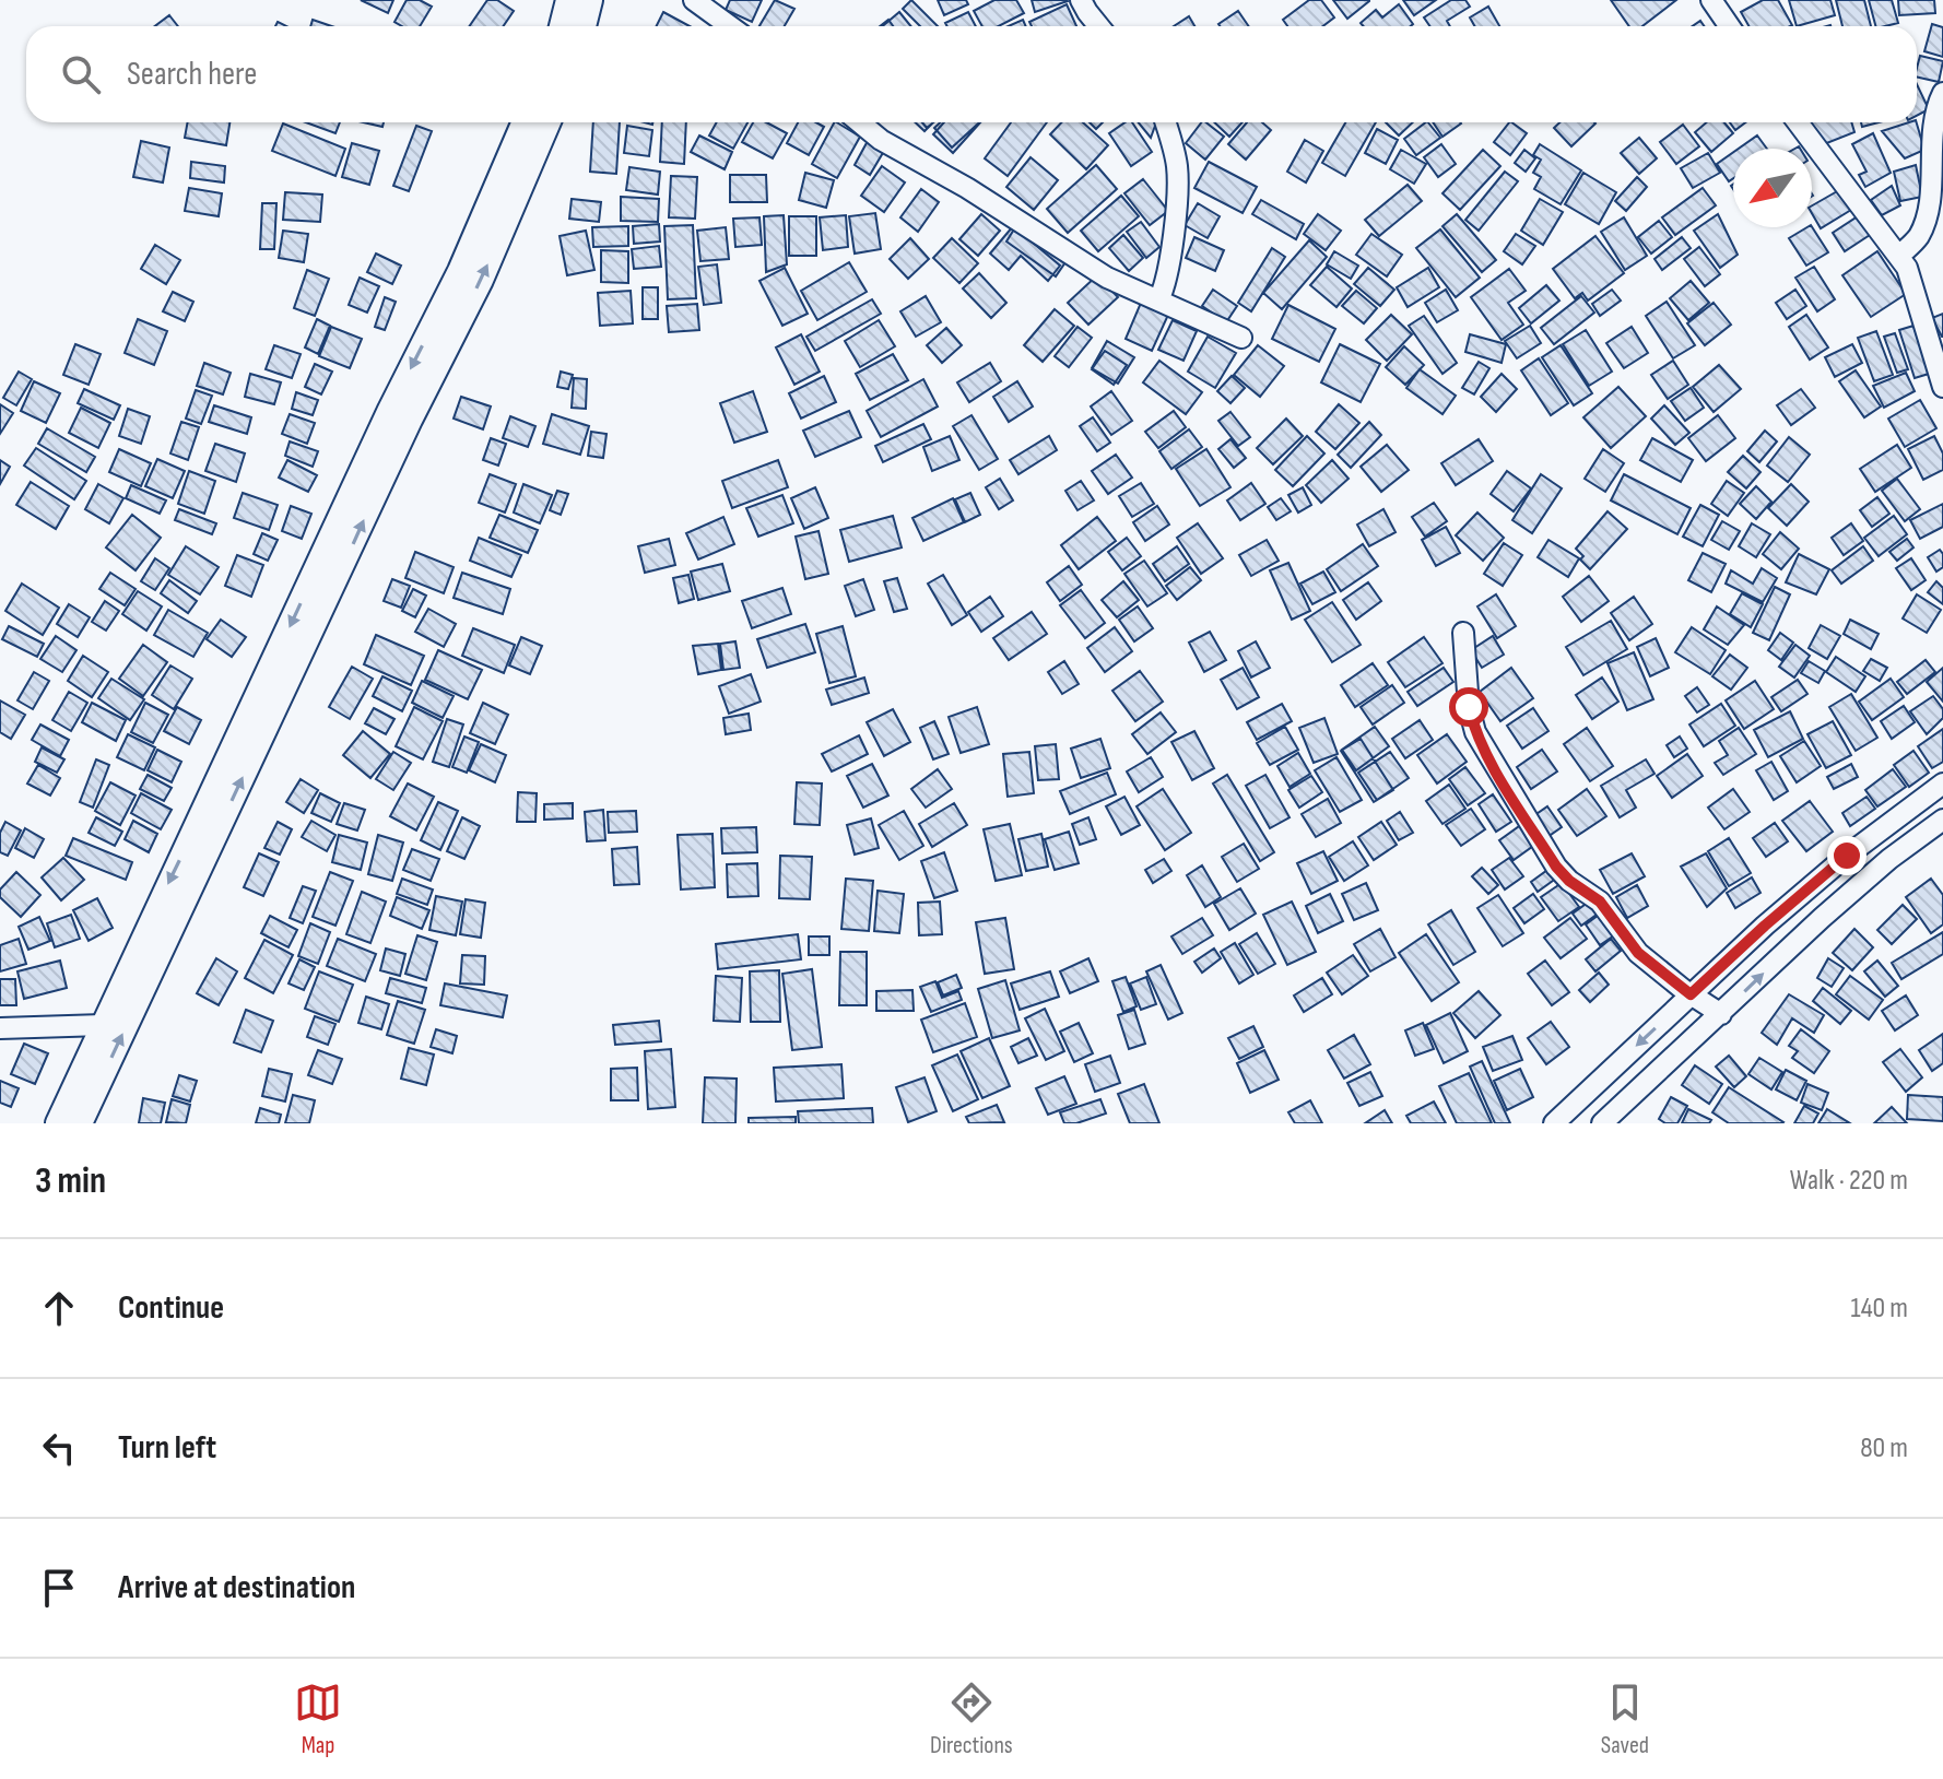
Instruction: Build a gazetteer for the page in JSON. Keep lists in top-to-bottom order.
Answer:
{
  "north": "bottom left",
  "page": {
    "search": "Search here",
    "heading": ["3 min", "Walk · 220 m"],
    "list": [
      ["Continue", "140 m"],
      ["Turn left", "80 m"],
      "Arrive at destination"
    ],
    "nav": ["Map", "Directions", "Saved"]
  }
}
